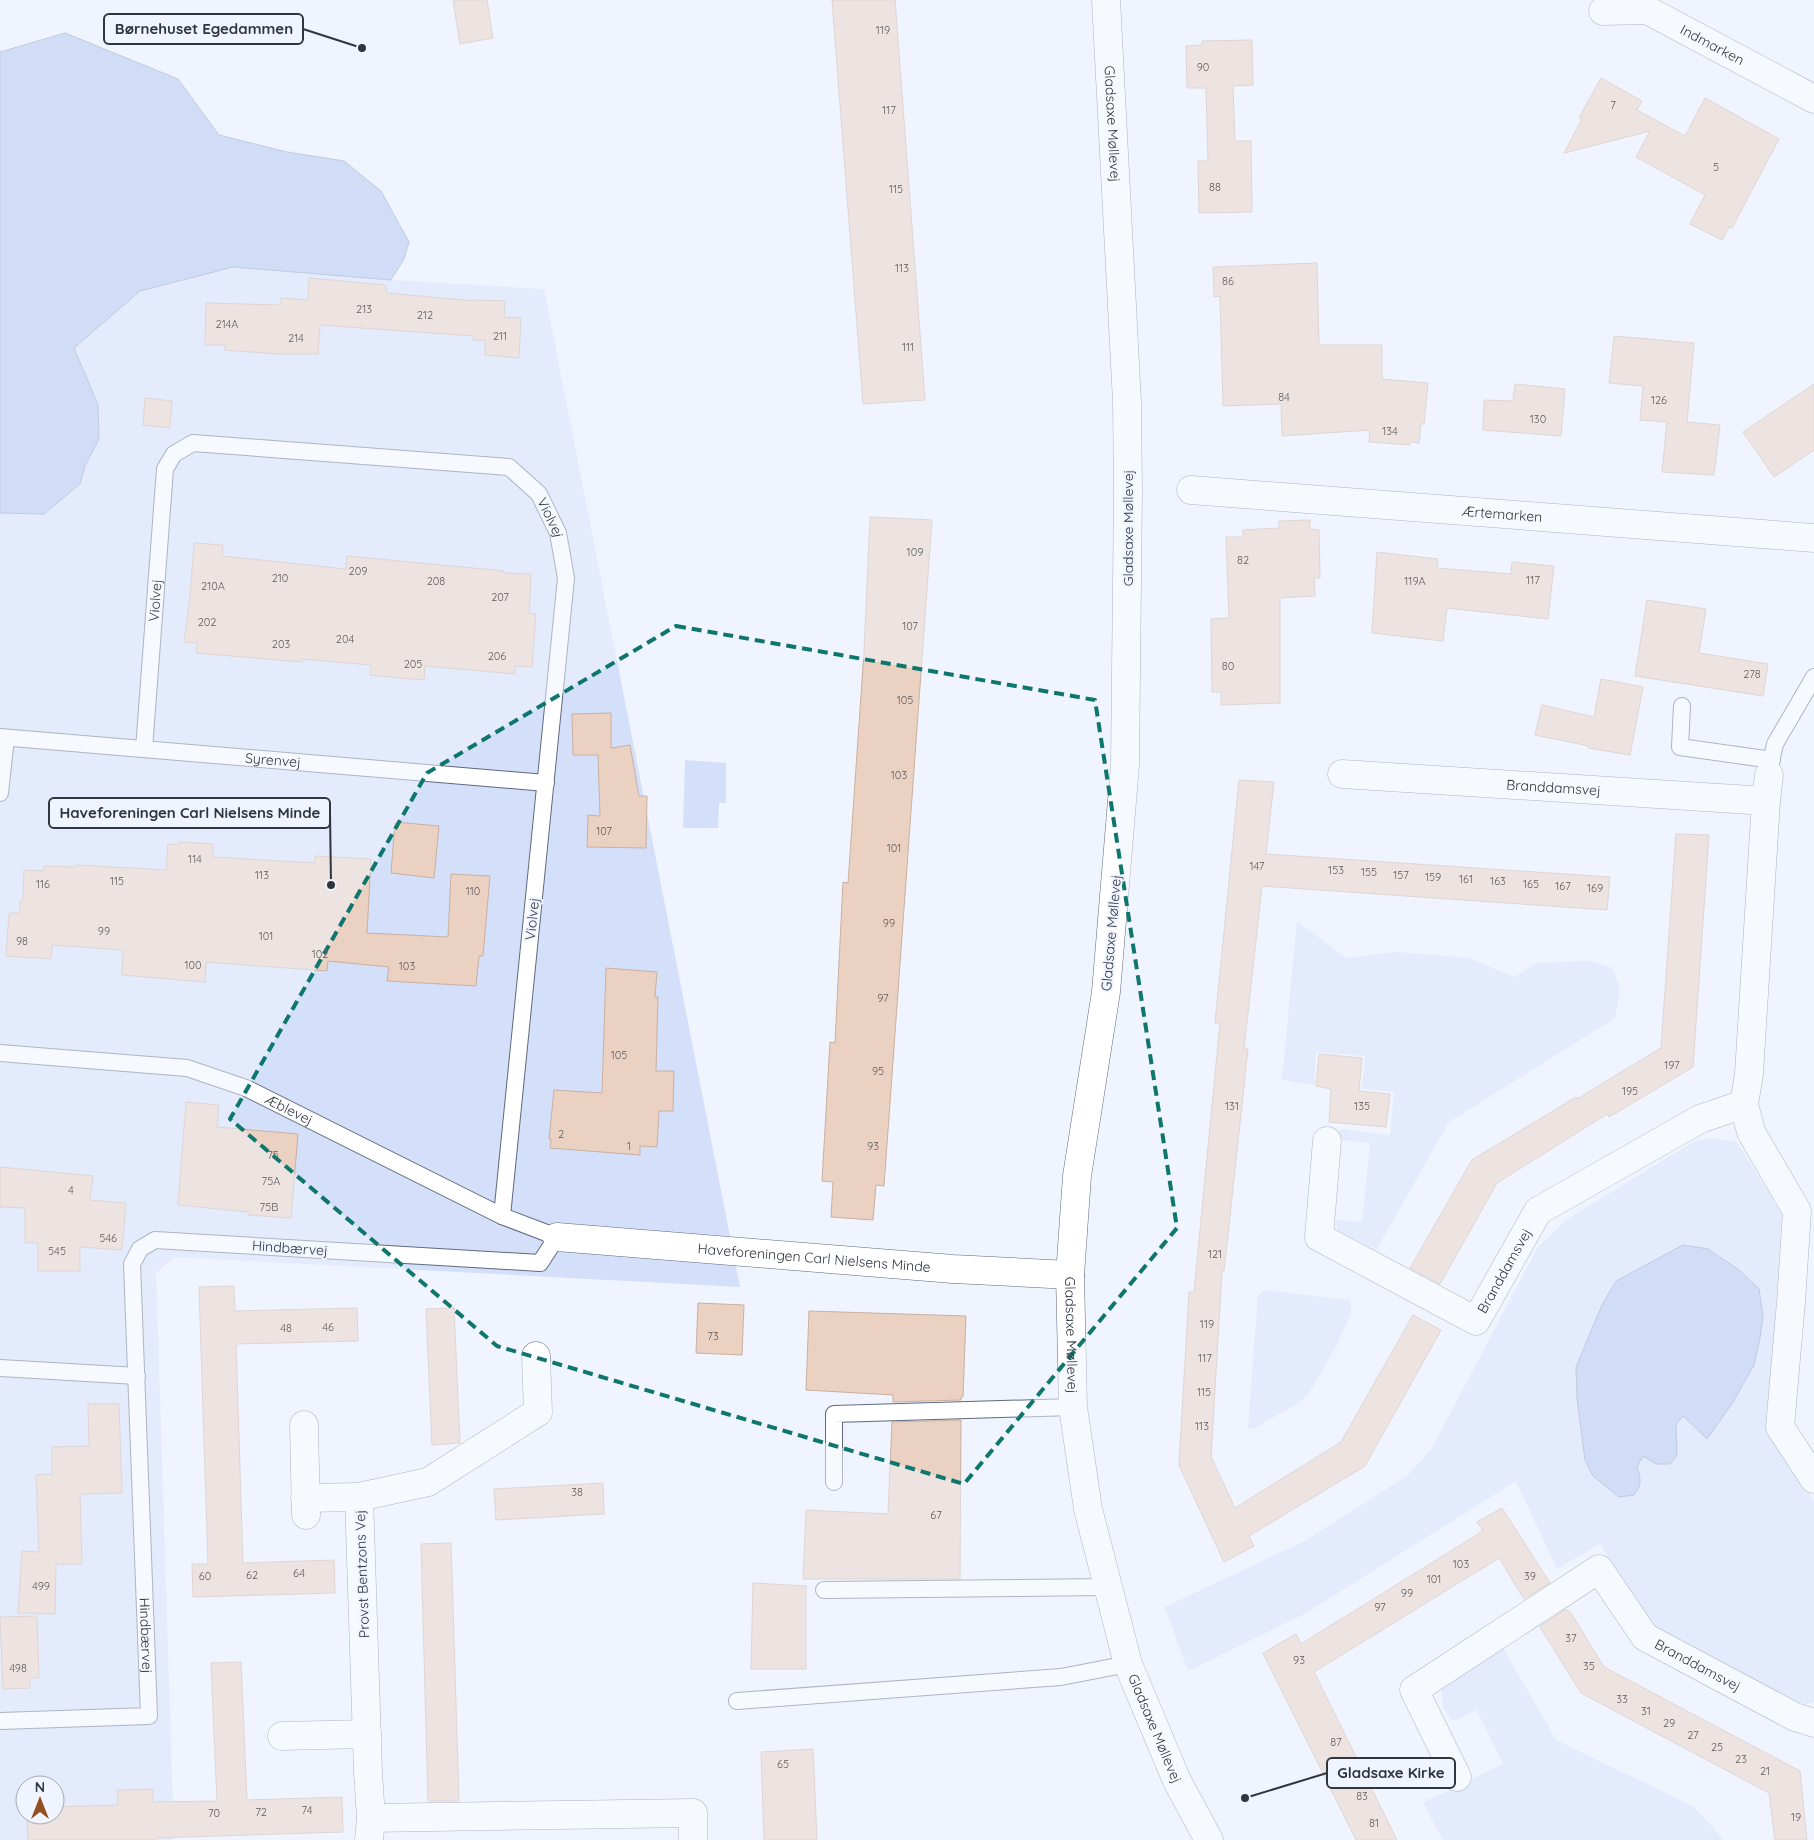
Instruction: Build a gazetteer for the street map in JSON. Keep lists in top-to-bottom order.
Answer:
{
  "streets": {
    "street": [
      "Indmarken",
      "Gladsaxe Møllevej",
      "Ærtemarken",
      "Branddamsvej",
      "Haveforeningen Carl Nielsens Minde",
      "Provst Bentzons Vej"
    ],
    "lane": [
      "Violvej",
      "Syrenvej",
      "Æblevej",
      "Hindbærvej"
    ]
  },
  "crossings": [
    ["Gladsaxe Møllevej", "Haveforeningen Carl Nielsens Minde"],
    ["Violvej", "Syrenvej"],
    ["Violvej", "Æblevej"],
    ["Æblevej", "Hindbærvej"],
    ["Æblevej", "Haveforeningen Carl Nielsens Minde"],
    ["Hindbærvej", "Haveforeningen Carl Nielsens Minde"]
  ],
  "places": ["Børnehuset Egedammen", "Haveforeningen Carl Nielsens Minde", "Gladsaxe Kirke"],
  "house_numbers": [
    "119",
    "90",
    "7",
    "117",
    "5",
    "88",
    "115",
    "113",
    "86",
    "213",
    "212",
    "214A",
    "211",
    "214",
    "111",
    "84",
    "126",
    "130",
    "134",
    "109",
    "82",
    "209",
    "210",
    "117",
    "208",
    "119A",
    "210A",
    "207",
    "202",
    "107",
    "204",
    "203",
    "206",
    "205",
    "80",
    "278",
    "105",
    "103",
    "107",
    "101",
    "114",
    "147",
    "153",
    "155",
    "113",
    "157",
    "159",
    "161",
    "115",
    "163",
    "116",
    "165",
    "167",
    "169",
    "110",
    "99",
    "99",
    "101",
    "98",
    "102",
    "100",
    "103",
    "97",
    "105",
    "197",
    "95",
    "195",
    "131",
    "135",
    "2",
    "1",
    "93",
    "75",
    "75A",
    "4",
    "75B",
    "546",
    "545",
    "121",
    "119",
    "46",
    "48",
    "73",
    "117",
    "115",
    "113",
    "38",
    "67",
    "103",
    "64",
    "62",
    "60",
    "39",
    "101",
    "499",
    "99",
    "97",
    "37",
    "93",
    "35",
    "498",
    "33",
    "31",
    "29",
    "27",
    "87",
    "25",
    "23",
    "65",
    "21",
    "83",
    "74",
    "72",
    "70",
    "19",
    "81"
  ],
  "north": "top"
}
